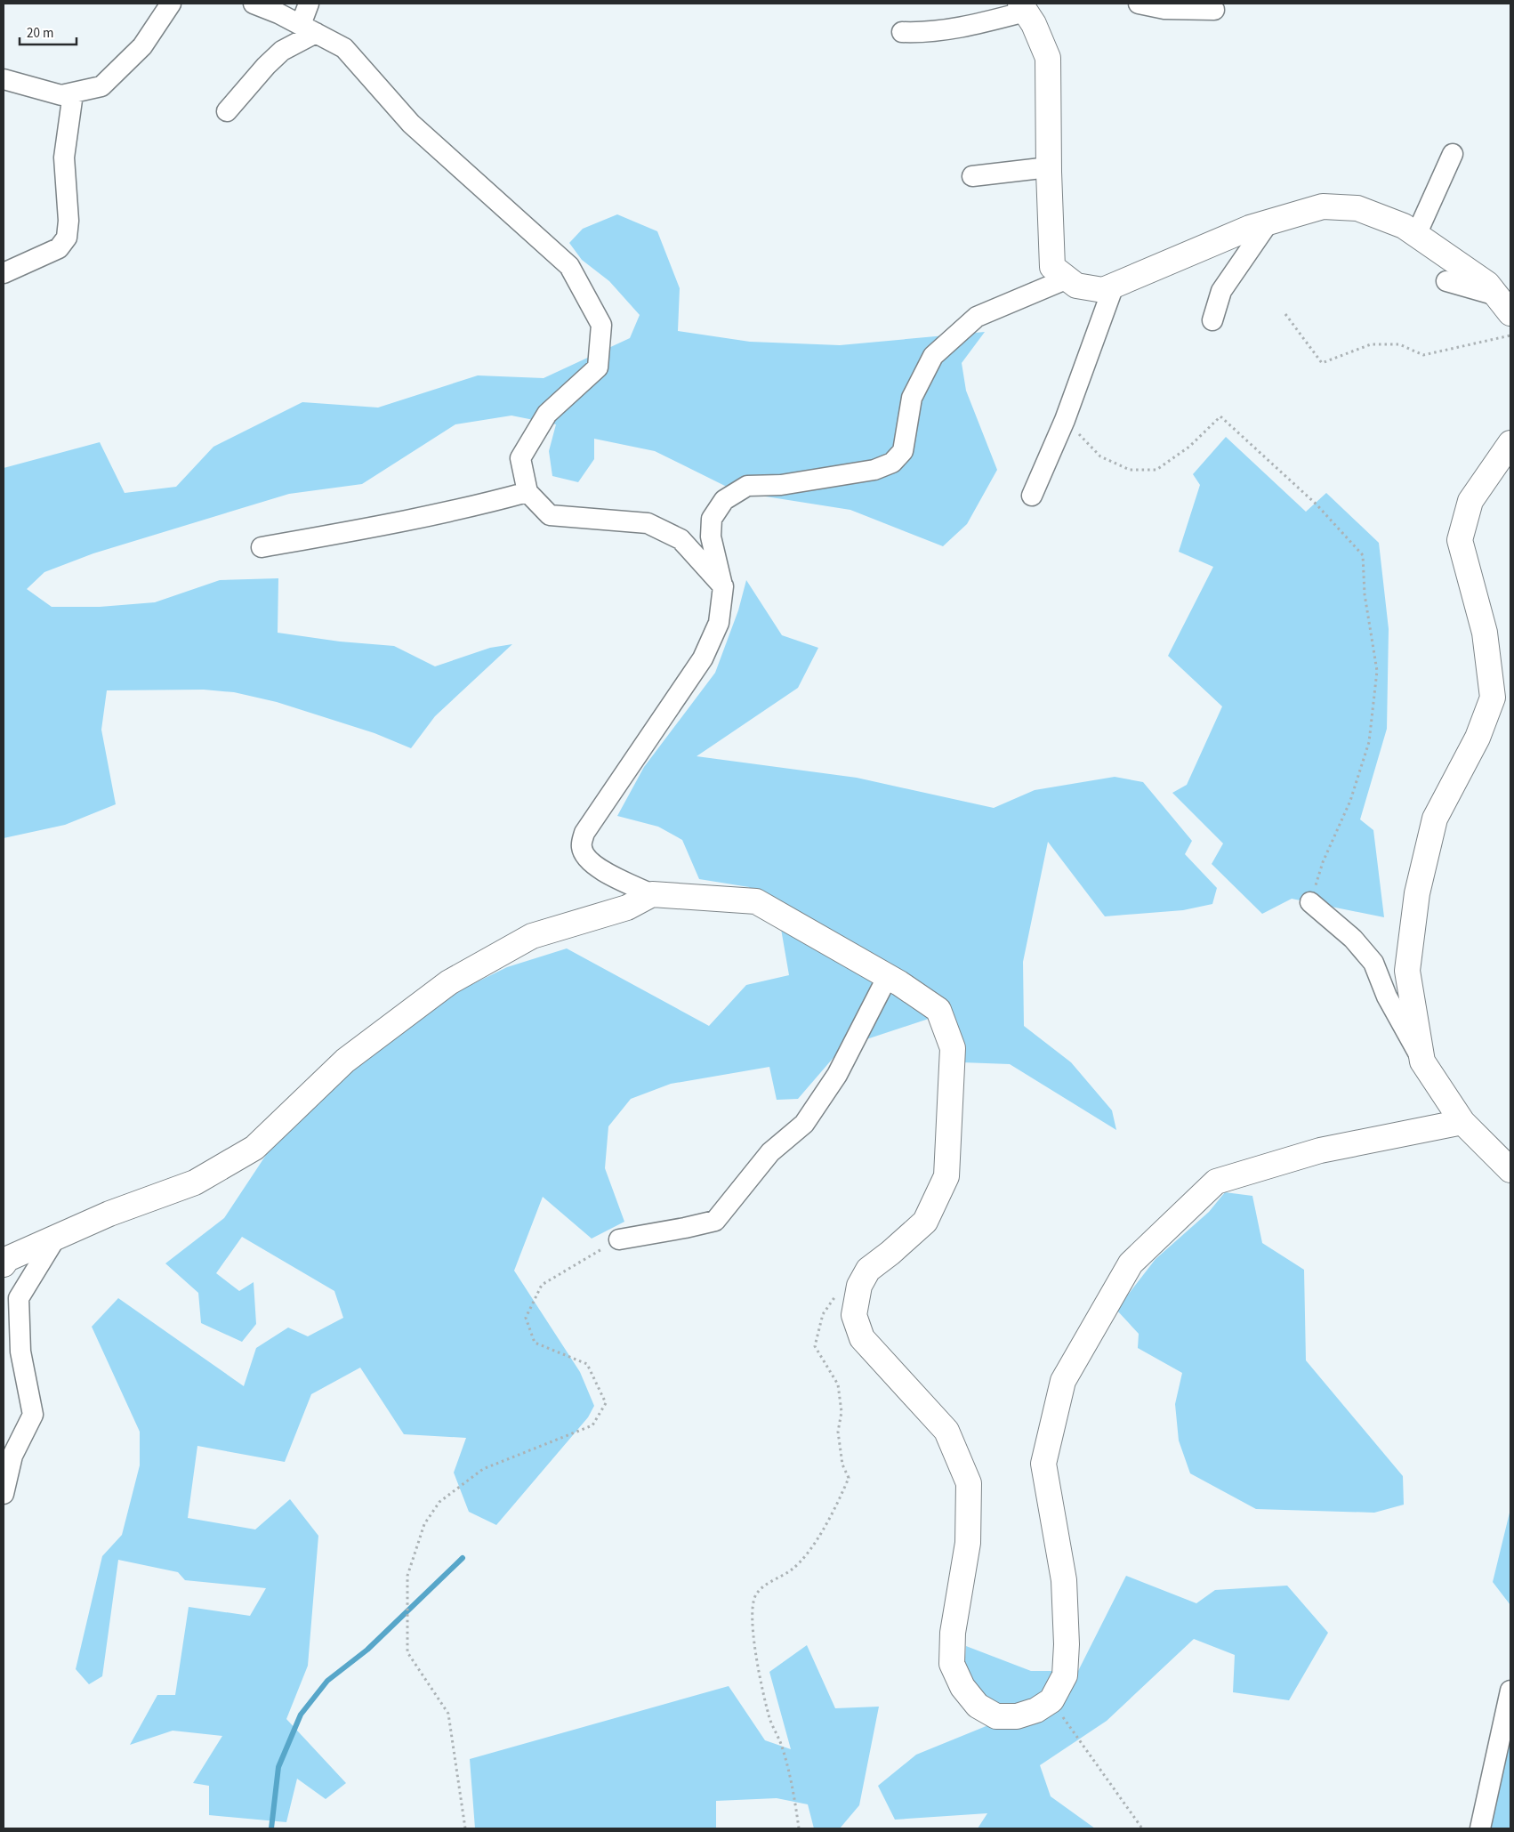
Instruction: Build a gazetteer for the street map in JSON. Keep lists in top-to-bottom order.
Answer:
{
  "scale_bar": "20 m"
}
